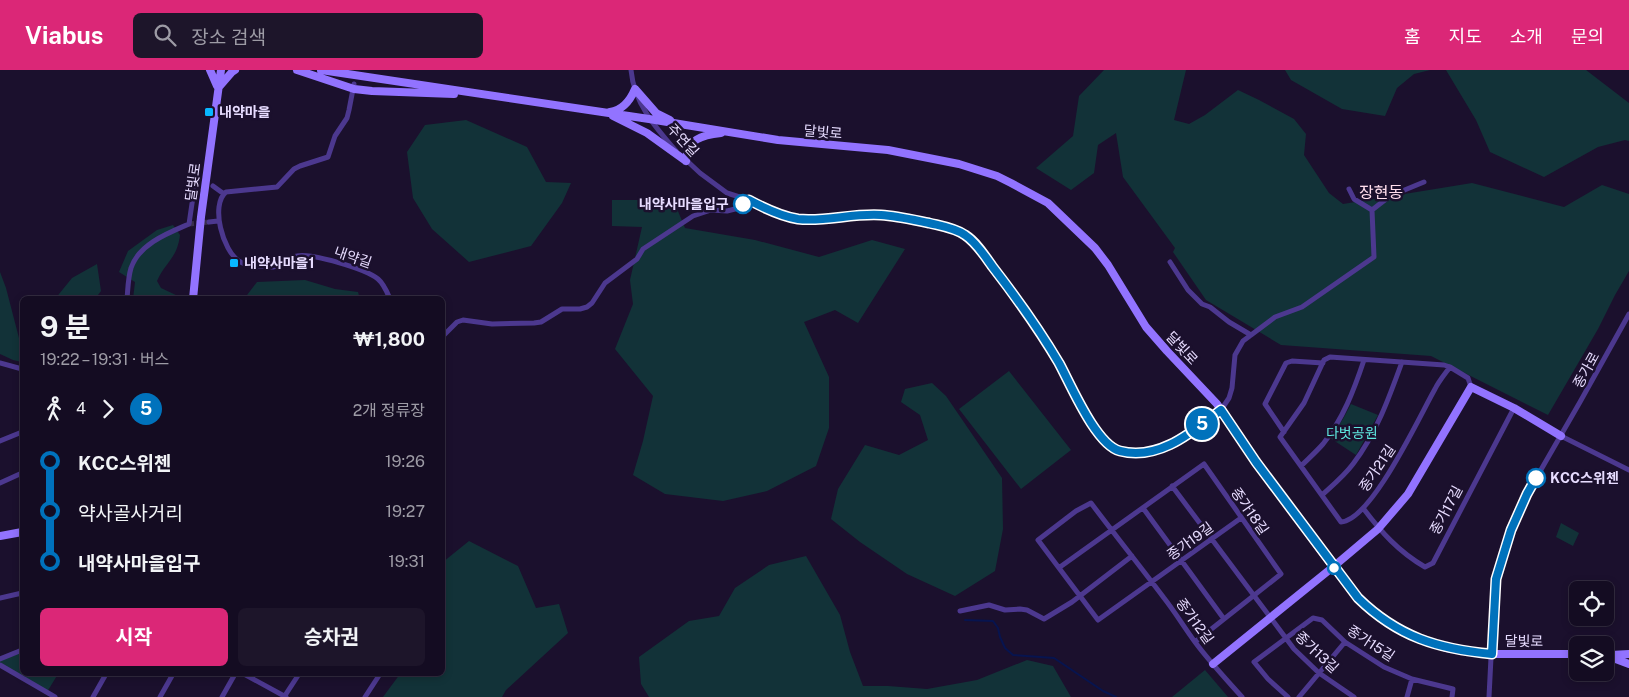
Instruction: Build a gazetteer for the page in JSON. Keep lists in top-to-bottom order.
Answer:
{
  "streets": {
    "main road": ["달빛로"],
    "street": [
      "주연길",
      "내약길",
      "종가로",
      "종가21길",
      "종가17길",
      "종가18길",
      "종가19길",
      "종가12길",
      "종가15길",
      "종가13길"
    ]
  },
  "crossings": [
    ["달빛로", "주연길"],
    ["달빛로", "종가로"],
    ["종가18길", "종가19길"],
    ["종가18길", "종가12길"],
    ["종가18길", "종가13길"],
    ["종가19길", "종가12길"],
    ["종가15길", "종가13길"]
  ],
  "districts": ["장현동"],
  "parks": ["다벗공원"],
  "places": {
    "transit": ["내약마을", "내약사마을1"],
    "other": ["내약사마을입구", "KCC스위첸"]
  },
  "lines": ["bus line 5"],
  "page": {
    "header": "Viabus",
    "search": "장소 검색",
    "nav": [
      "홈",
      "지도",
      "소개",
      "문의"
    ],
    "on_map": "5",
    "heading": ["9 분", "19:22 – 19:31 · 버스", "₩1,800"],
    "legs": ["4", "5", "2개 정류장"],
    "list": [
      {
        "name": "KCC스위첸",
        "value": "19:26"
      },
      {
        "name": "약사골사거리",
        "value": "19:27"
      },
      {
        "name": "내약사마을입구",
        "value": "19:31"
      }
    ],
    "buttons": ["시작", "승차권"]
  }
}
